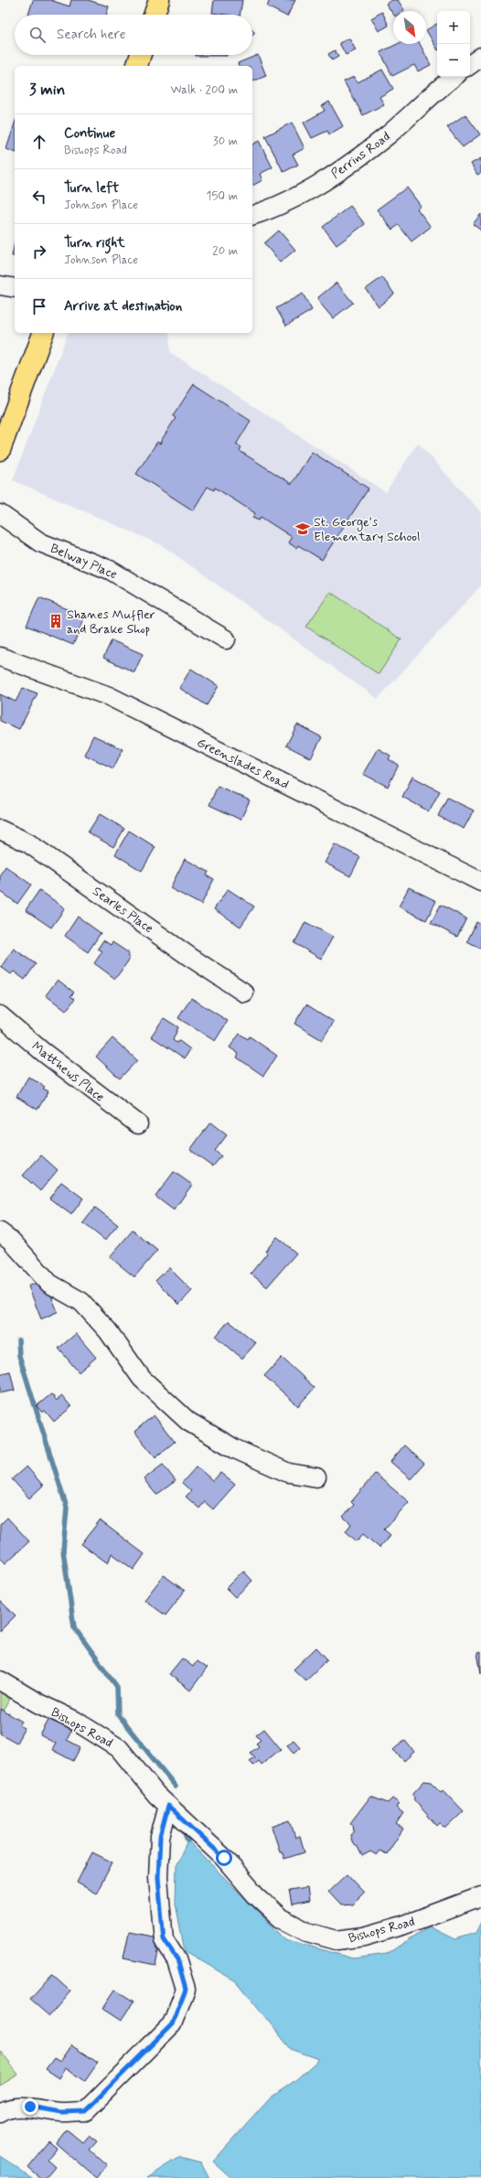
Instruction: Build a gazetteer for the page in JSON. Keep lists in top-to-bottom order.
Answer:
{
  "streets": {
    "street": [
      "Perrins Road",
      "Belway Place",
      "Greenslades Road",
      "Searles Place",
      "Matthews Place",
      "Bishops Road"
    ]
  },
  "places": {
    "school or university": ["St. George's Elementary School"],
    "building": ["Shanes Muffler and Brake Shop"]
  },
  "north": "bottom right",
  "page": {
    "map_buttons": ["+", "−"],
    "search": "Search here",
    "heading": ["3 min", "Walk · 200 m"],
    "list": [
      ["Continue", "Bishops Road", "30 m"],
      ["Turn left", "Johnson Place", "150 m"],
      ["Turn right", "Johnson Place", "20 m"],
      "Arrive at destination"
    ]
  }
}
